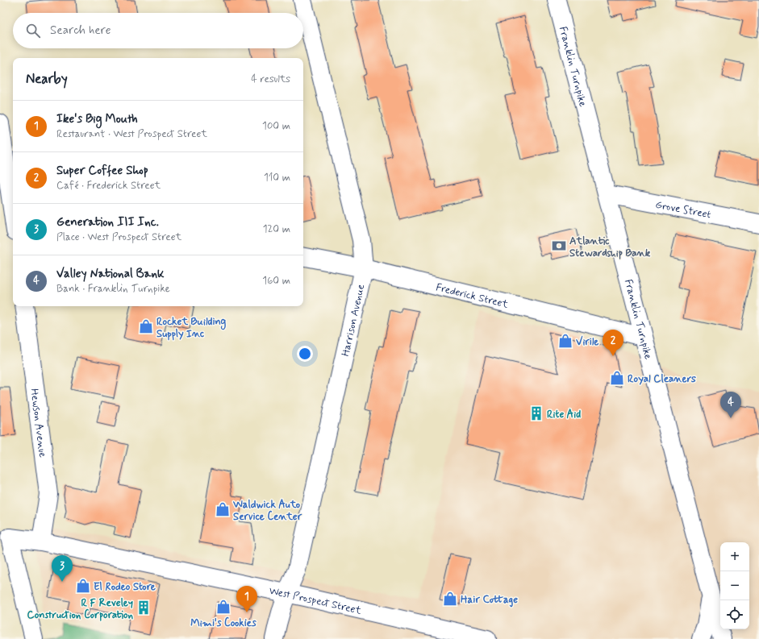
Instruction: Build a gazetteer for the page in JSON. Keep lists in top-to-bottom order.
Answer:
{
  "streets": {
    "street": [
      "Franklin Turnpike",
      "Grove Street",
      "Frederick Street",
      "Harrison Avenue",
      "Hewson Avenue",
      "West Prospect Street"
    ]
  },
  "crossings": [
    ["Franklin Turnpike", "Grove Street"],
    ["Franklin Turnpike", "Frederick Street"],
    ["Frederick Street", "Harrison Avenue"],
    ["Harrison Avenue", "West Prospect Street"],
    ["Hewson Avenue", "West Prospect Street"]
  ],
  "places": {
    "bank": ["Atlantic Stewardship Bank"],
    "shop": [
      "Rocket Building Supply Inc",
      "Virile",
      "Royal Cleaners",
      "Waldwick Auto Service Center",
      "El Rodeo Store",
      "Hair Cottage",
      "Mimi's Cookies"
    ],
    "building": ["Rite Aid", "R F Reveley Construction Corporation"]
  },
  "page": {
    "search": "Search here",
    "heading": ["Nearby", "4 results"],
    "list": [
      {
        "mark": "1",
        "name": "Ike's Big Mouth",
        "note": "Restaurant · West Prospect Street",
        "value": "100 m"
      },
      {
        "mark": "2",
        "name": "Super Coffee Shop",
        "note": "Café · Frederick Street",
        "value": "110 m"
      },
      {
        "mark": "3",
        "name": "Generation III Inc.",
        "note": "Place · West Prospect Street",
        "value": "120 m"
      },
      {
        "mark": "4",
        "name": "Valley National Bank",
        "note": "Bank · Franklin Turnpike",
        "value": "160 m"
      }
    ],
    "pins": [
      "2",
      "4",
      "3",
      "1"
    ],
    "map_buttons": ["+", "−"]
  }
}
